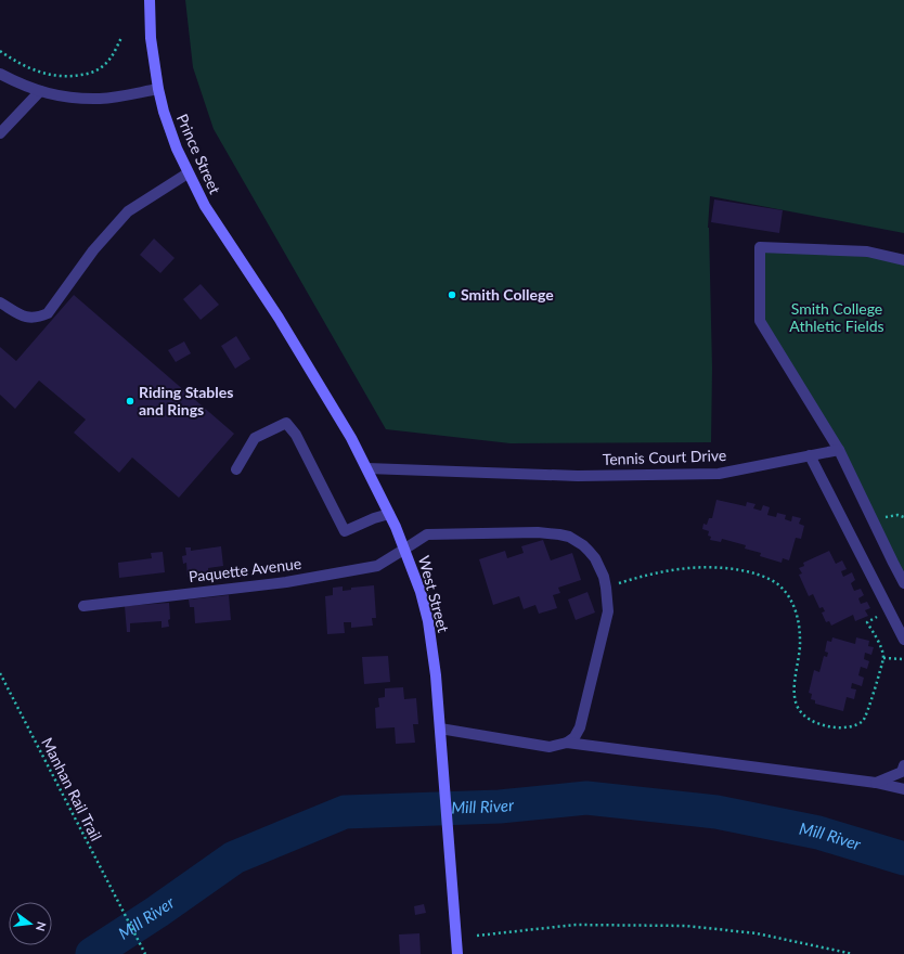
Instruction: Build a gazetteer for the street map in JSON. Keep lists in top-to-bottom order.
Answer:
{
  "streets": {
    "main road": ["Prince Street", "West Street"],
    "street": ["Tennis Court Drive", "Paquette Avenue"],
    "path": ["Manhan Rail Trail"]
  },
  "crossings": [
    ["Prince Street", "West Street"],
    ["Tennis Court Drive", "West Street"],
    ["Paquette Avenue", "West Street"]
  ],
  "water": ["Mill River"],
  "parks": ["Smith College Athletic Fields"],
  "places": ["Smith College", "Riding Stables and Rings"],
  "north": "right"
}
